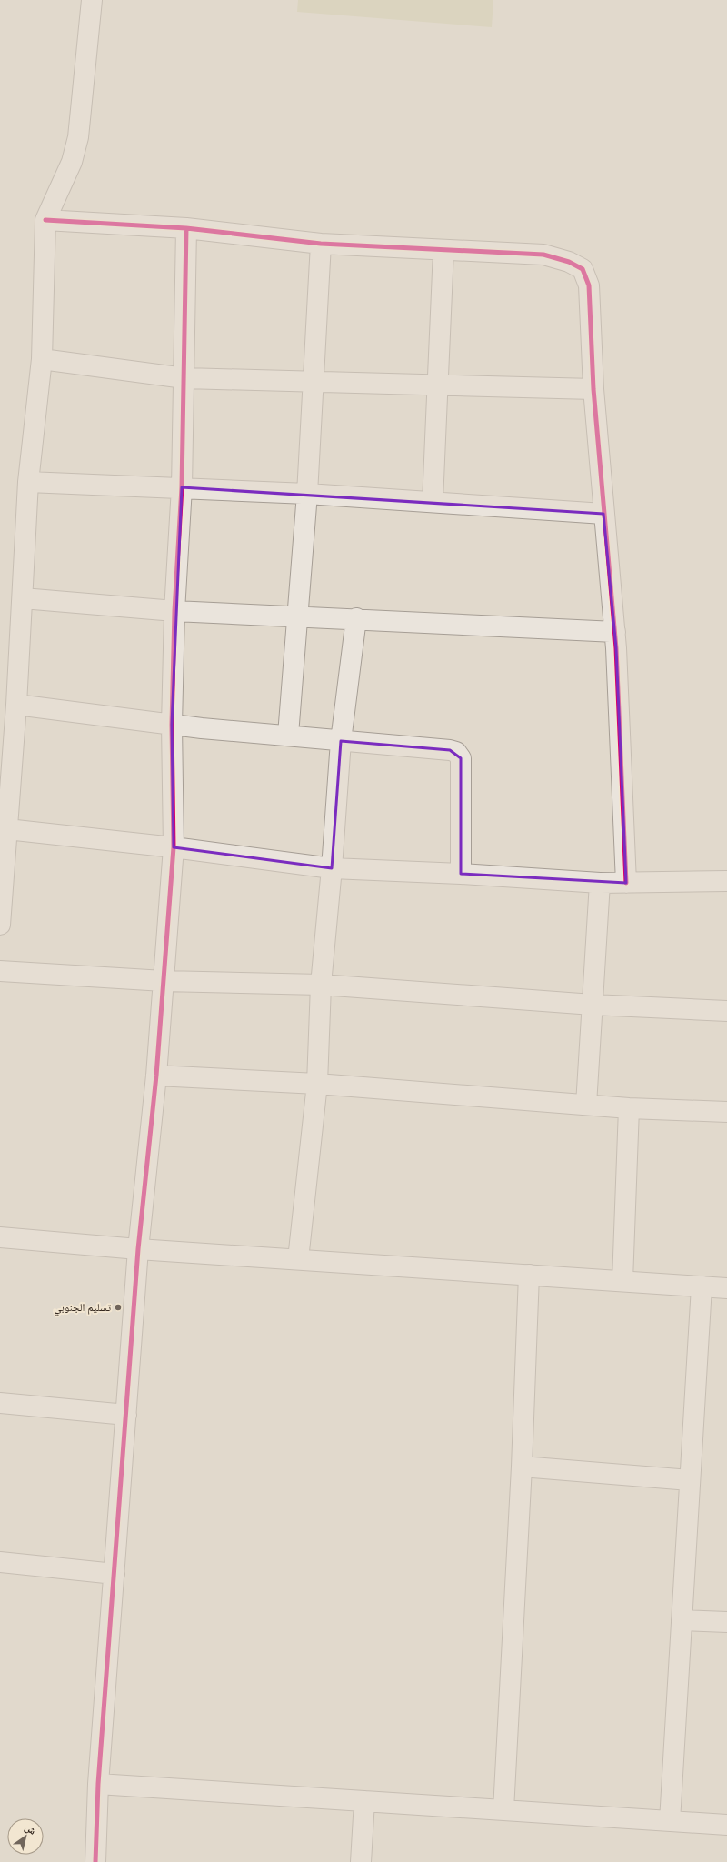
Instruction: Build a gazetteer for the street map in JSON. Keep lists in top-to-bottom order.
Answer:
{
  "places": ["تسليم الجنوبي"],
  "north": "top right"
}
